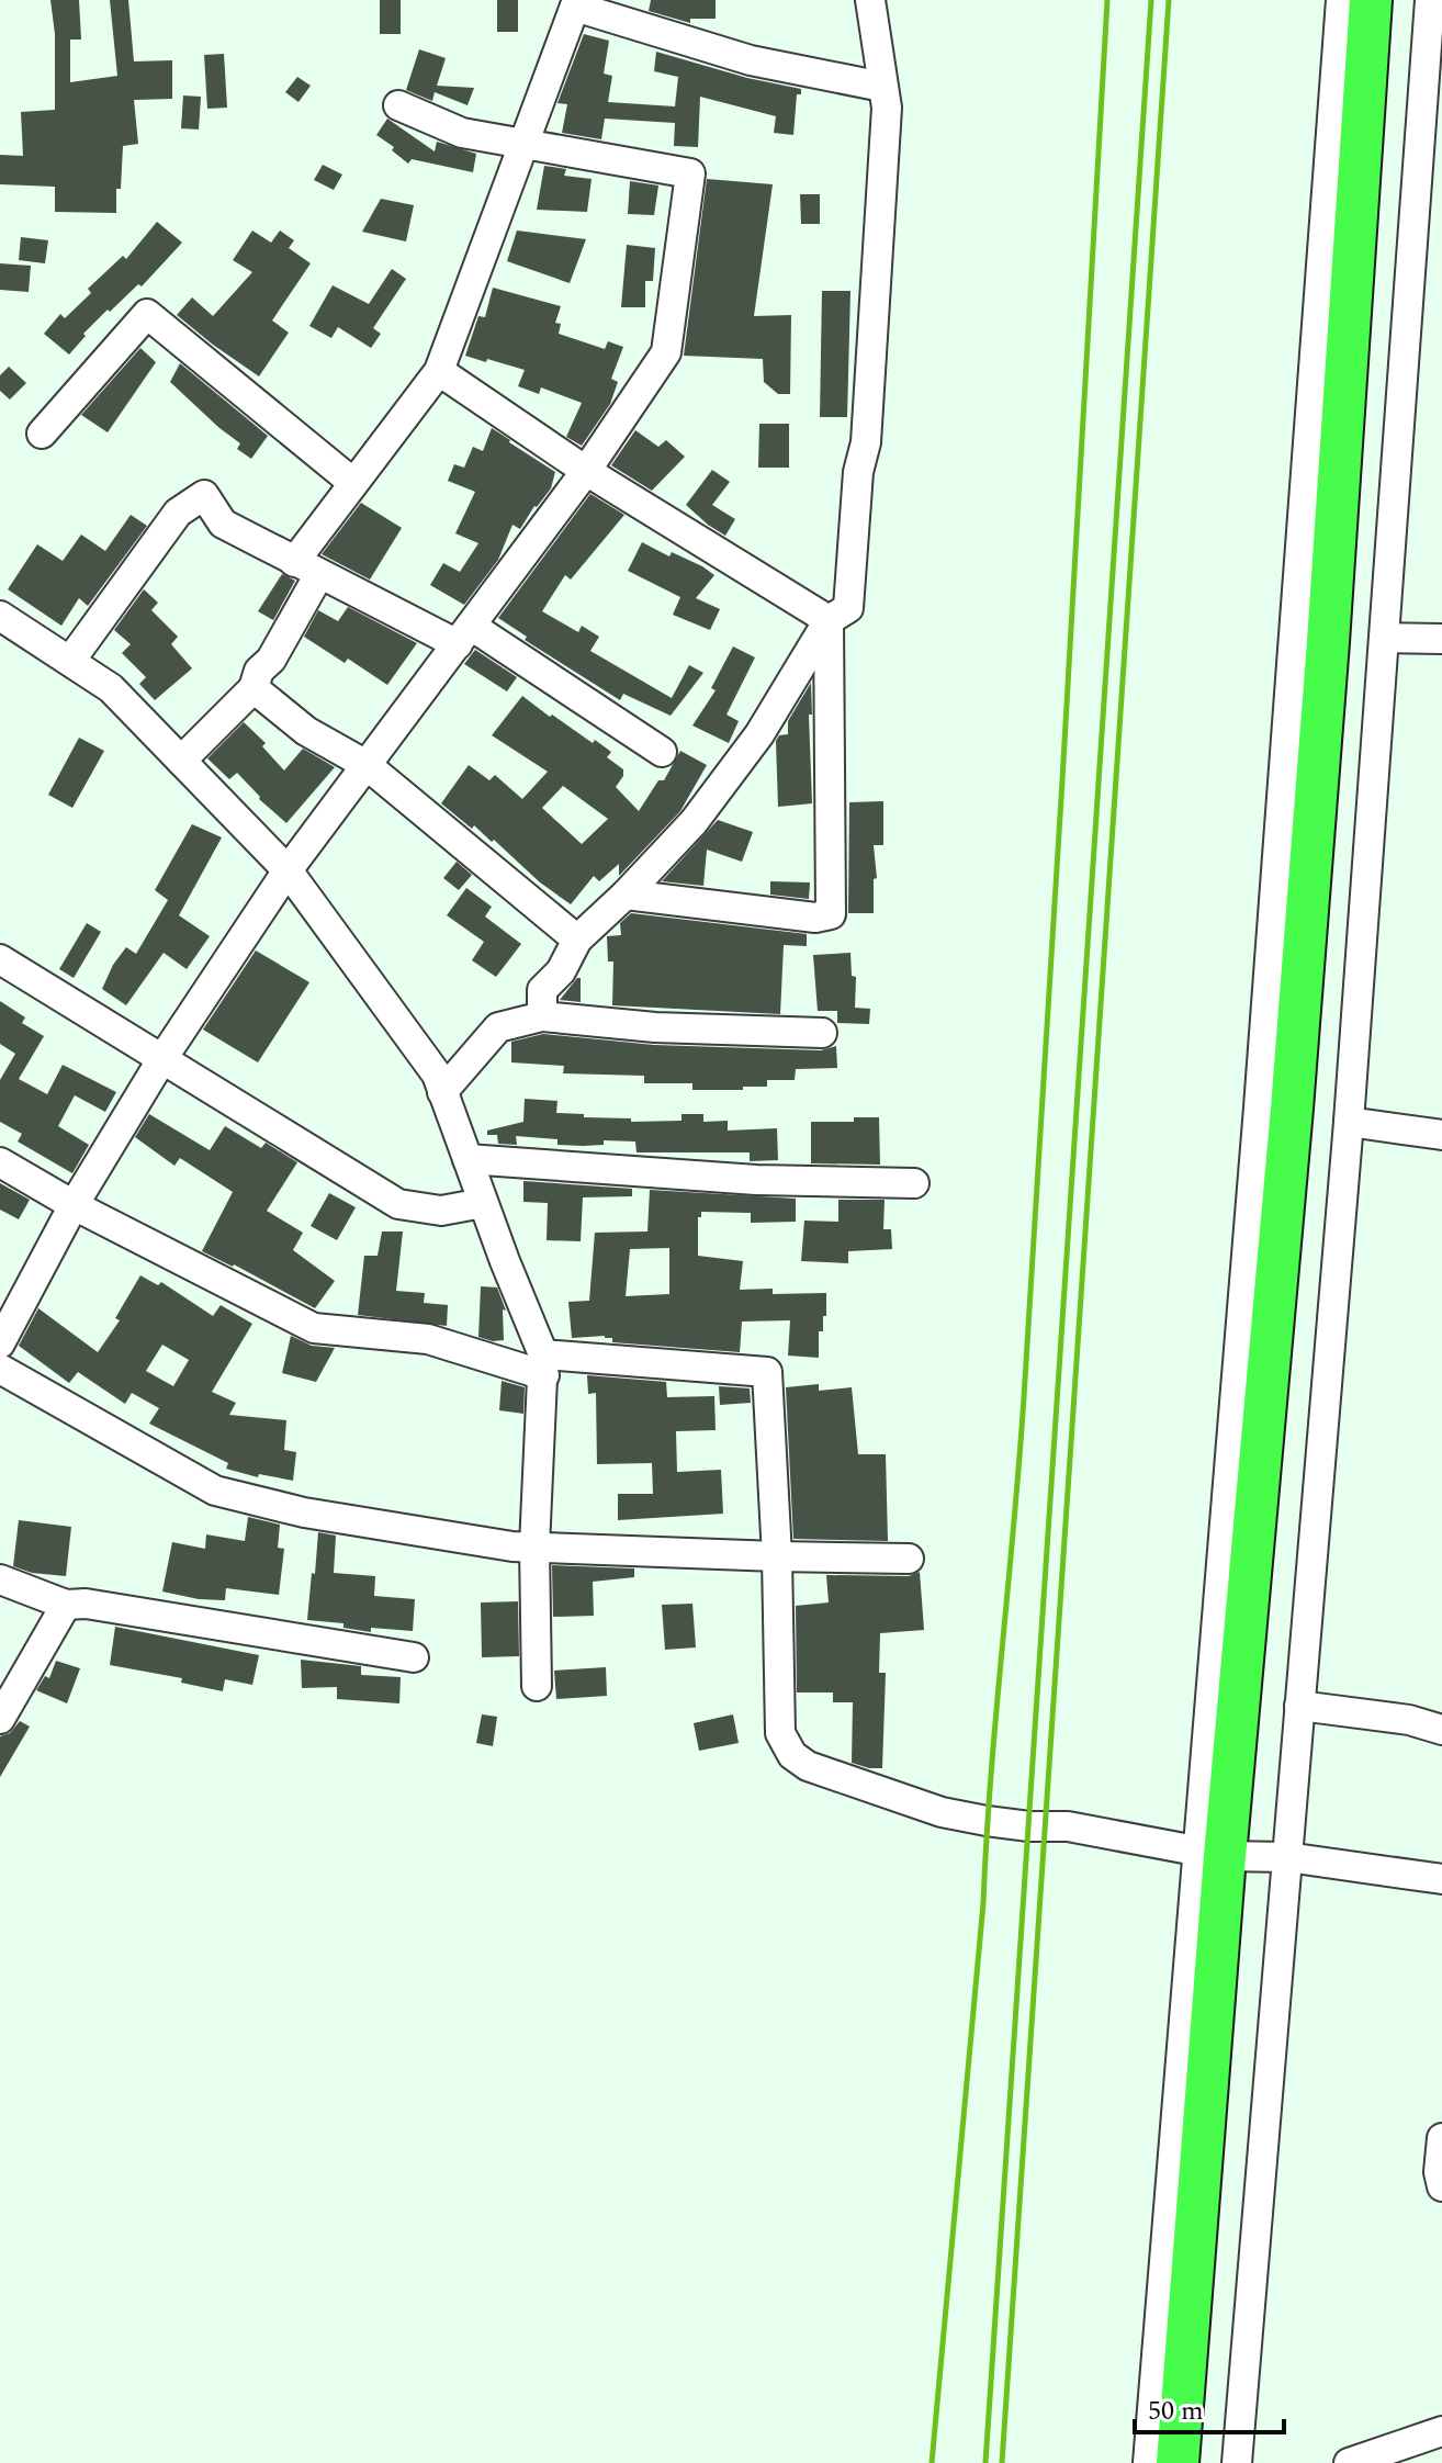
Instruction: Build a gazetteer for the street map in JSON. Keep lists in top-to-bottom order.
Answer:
{
  "scale_bar": "50 m"
}
